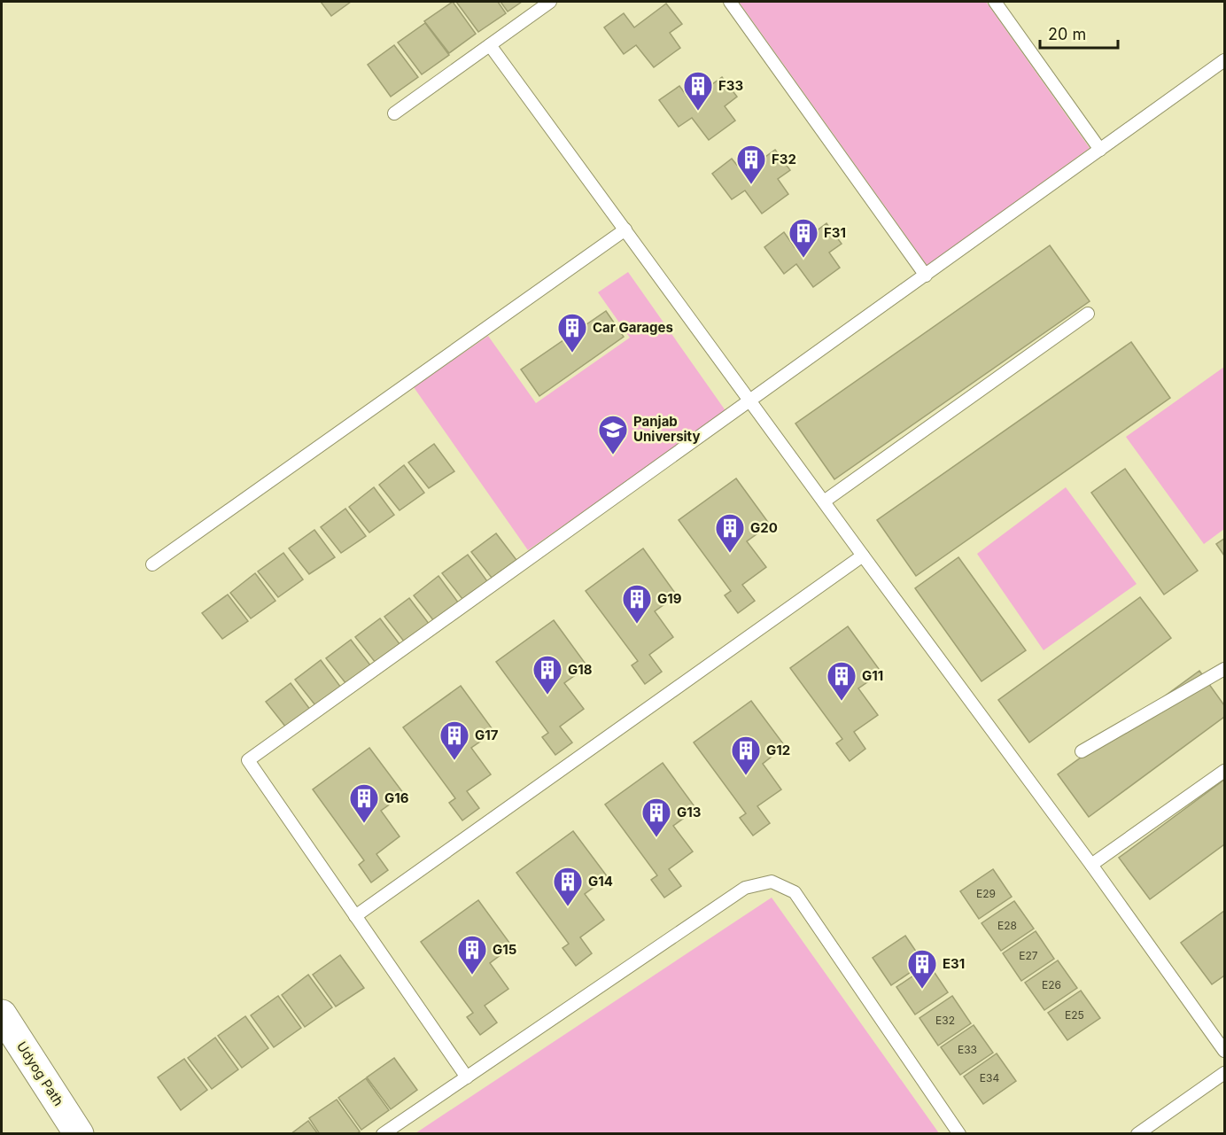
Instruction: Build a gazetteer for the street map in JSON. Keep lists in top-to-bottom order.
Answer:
{
  "streets": {
    "street": ["Udyog Path"]
  },
  "places": {
    "building": [
      "F33",
      "F32",
      "F31",
      "Car Garages",
      "G20",
      "G19",
      "G18",
      "G11",
      "G17",
      "G12",
      "G16",
      "G13",
      "G14",
      "G15",
      "E31"
    ],
    "school or university": ["Panjab University"]
  },
  "house_numbers": [
    "E29",
    "E28",
    "E27",
    "E26",
    "E25",
    "E32",
    "E33",
    "E34"
  ],
  "scale_bar": "20 m"
}
